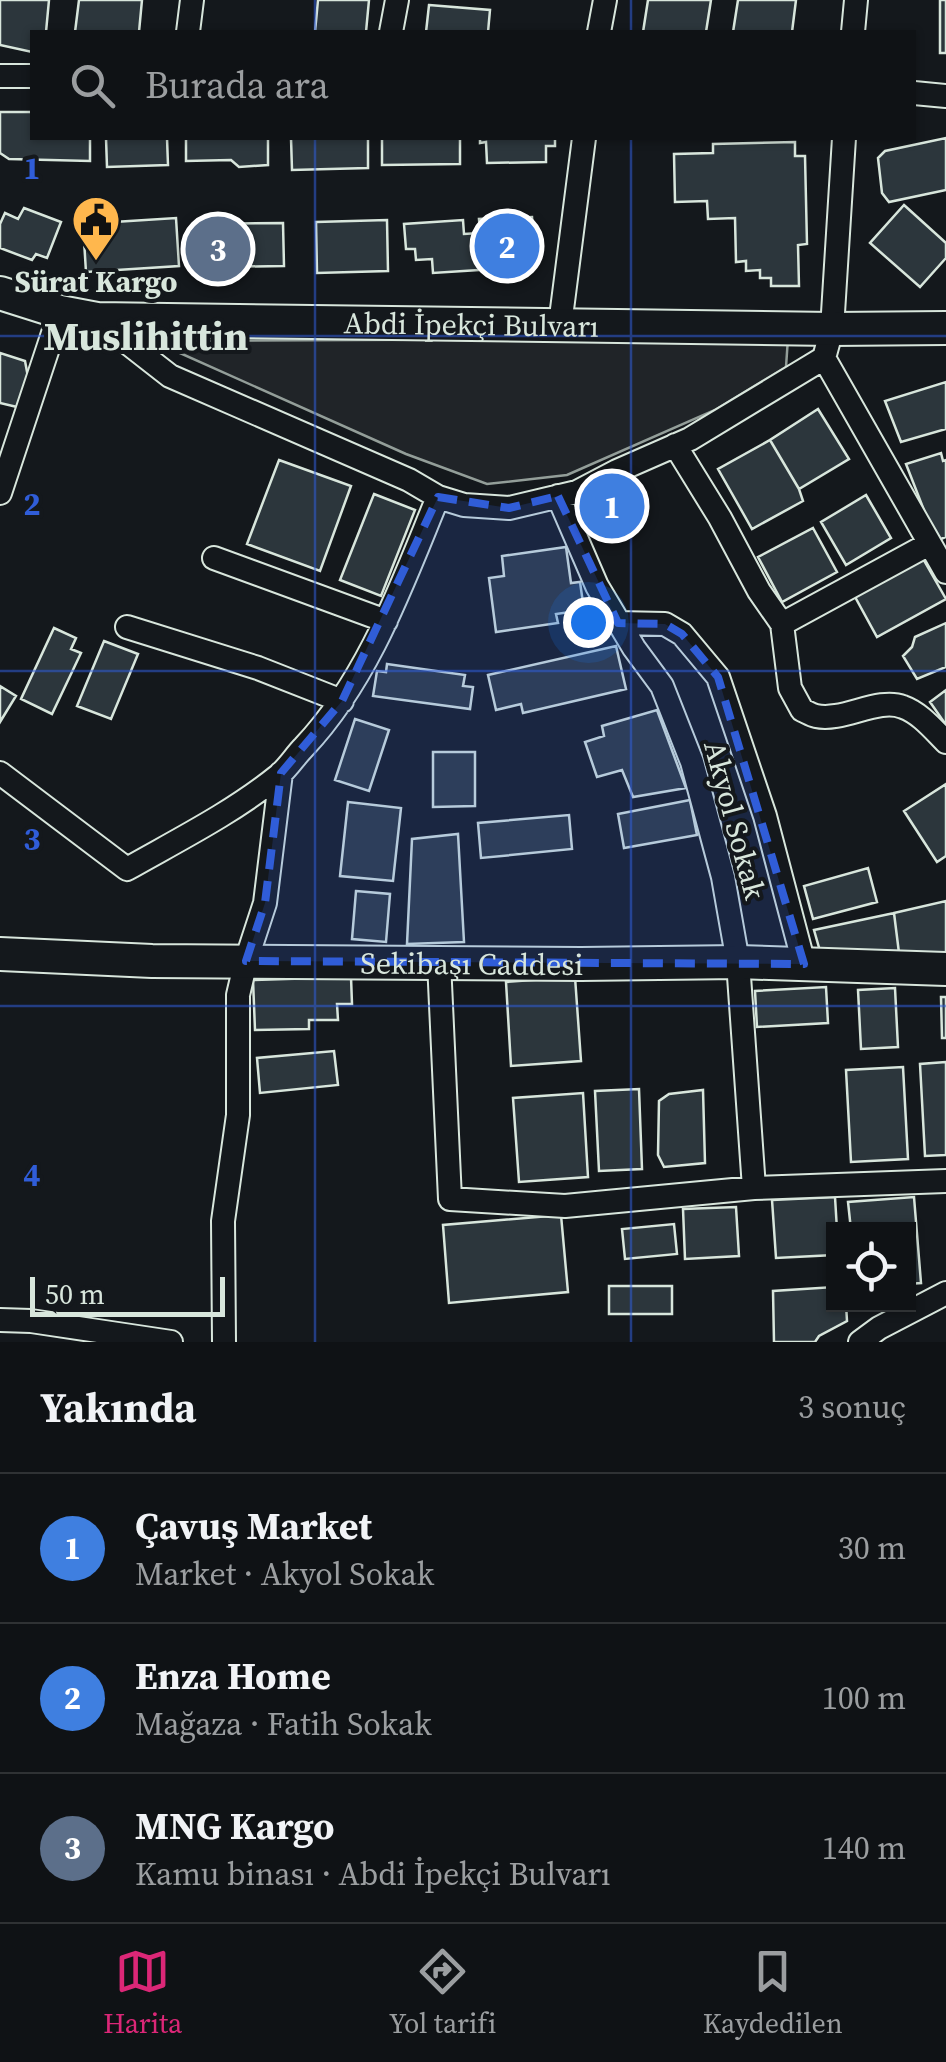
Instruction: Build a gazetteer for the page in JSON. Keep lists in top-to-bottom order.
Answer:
{
  "streets": {
    "main road": ["Abdi İpekçi Bulvarı", "Sekibaşı Caddesi"],
    "street": ["Akyol Sokak"]
  },
  "crossings": [
    ["Akyol Sokak", "Sekibaşı Caddesi"]
  ],
  "districts": ["Muslihittin"],
  "places": {
    "public building": ["Sürat Kargo"]
  },
  "scale_bar": "50 m",
  "page": {
    "search": "Burada ara",
    "pins": ["2", "3", "1"],
    "scale": "50 m",
    "heading": ["Yakında", "3 sonuç"],
    "list": [
      {
        "mark": "1",
        "name": "Çavuş Market",
        "note": "Market · Akyol Sokak",
        "value": "30 m"
      },
      {
        "mark": "2",
        "name": "Enza Home",
        "note": "Mağaza · Fatih Sokak",
        "value": "100 m"
      },
      {
        "mark": "3",
        "name": "MNG Kargo",
        "note": "Kamu binası · Abdi İpekçi Bulvarı",
        "value": "140 m"
      }
    ],
    "nav": ["Harita", "Yol tarifi", "Kaydedilen"]
  },
  "grid": {
    "rows": [
      "1",
      "2",
      "3",
      "4"
    ]
  }
}
